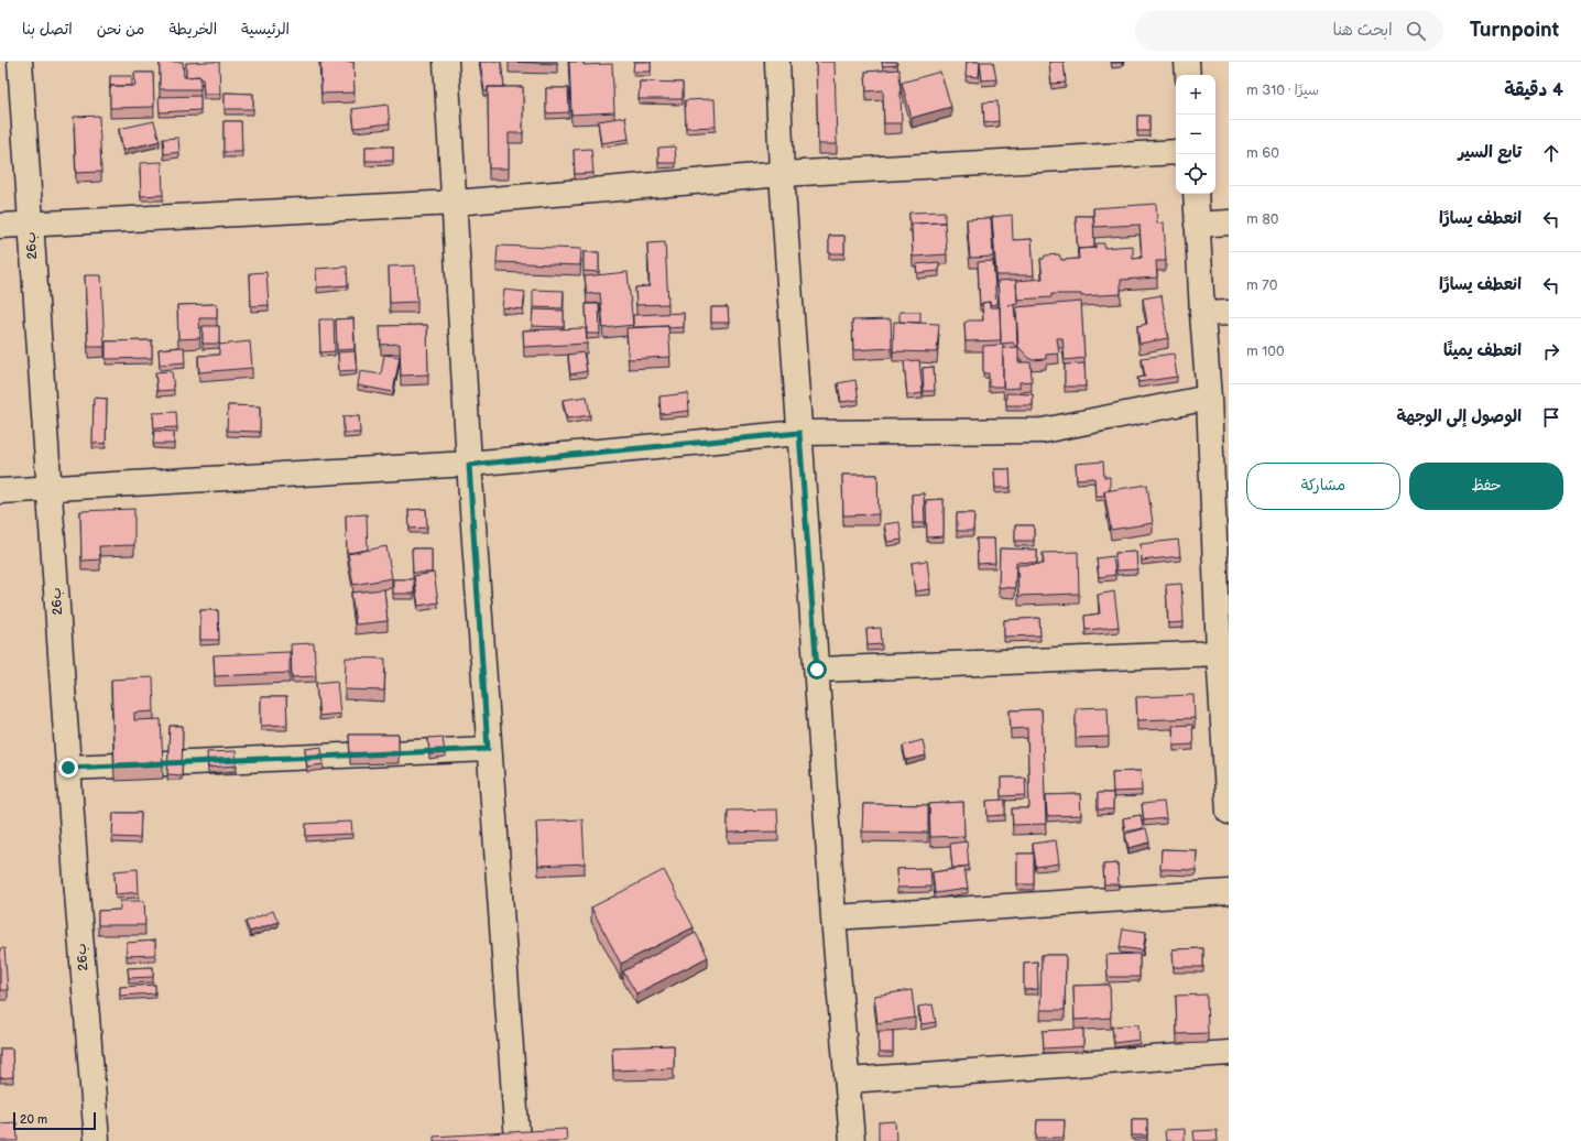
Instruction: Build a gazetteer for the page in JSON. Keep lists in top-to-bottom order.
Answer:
{
  "streets": {
    "main road": ["26ب"]
  },
  "scale_bar": "20 m",
  "page": {
    "header": "Turnpoint",
    "search": "ابحث هنا",
    "nav": [
      "الرئيسية",
      "الخريطة",
      "من نحن",
      "اتصل بنا"
    ],
    "heading": ["4 دقيقة", "سيرًا · 310 m"],
    "map_buttons": ["+", "−"],
    "list": [
      ["تابع السير", "60 m"],
      ["انعطف يسارًا", "80 m"],
      ["انعطف يسارًا", "70 m"],
      ["انعطف يمينًا", "100 m"],
      "الوصول إلى الوجهة"
    ],
    "buttons": ["حفظ", "مشاركة"],
    "scale": "20 m"
  }
}
